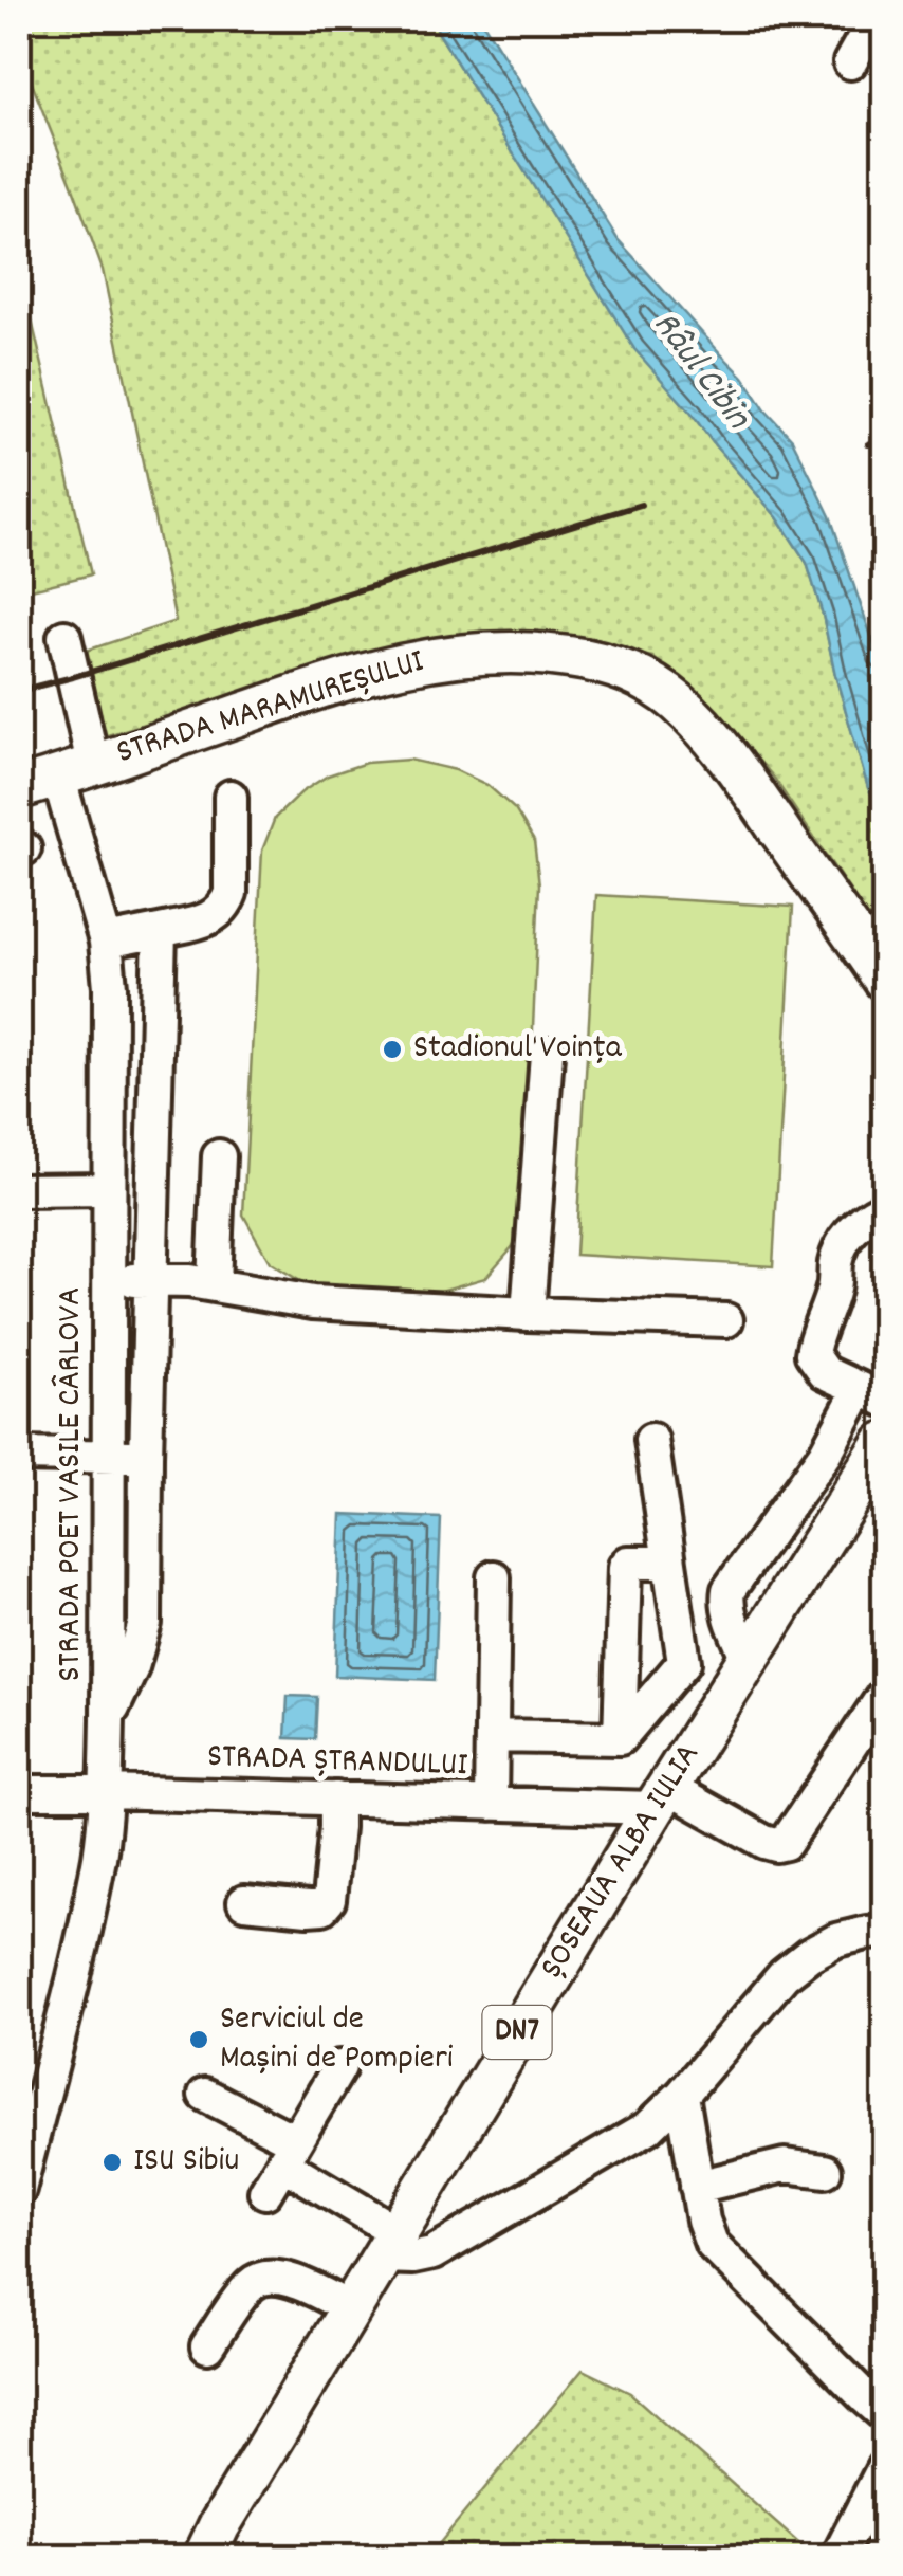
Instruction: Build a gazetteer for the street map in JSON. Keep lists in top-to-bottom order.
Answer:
{
  "streets": {
    "main road": ["STRADA MARAMUREȘULUI", "ȘOSEAUA ALBA IULIA", "DN7"],
    "street": ["STRADA POET VASILE CÂRLOVA", "STRADA ȘTRANDULUI"]
  },
  "crossings": [
    ["STRADA MARAMUREȘULUI", "STRADA POET VASILE CÂRLOVA"],
    ["STRADA POET VASILE CÂRLOVA", "STRADA ȘTRANDULUI"],
    ["STRADA ȘTRANDULUI", "ȘOSEAUA ALBA IULIA"]
  ],
  "water": ["Râul Cibin"],
  "places": ["Stadionul Voința", "Serviciul de Mașini de Pompieri", "ISU Sibiu"]
}
